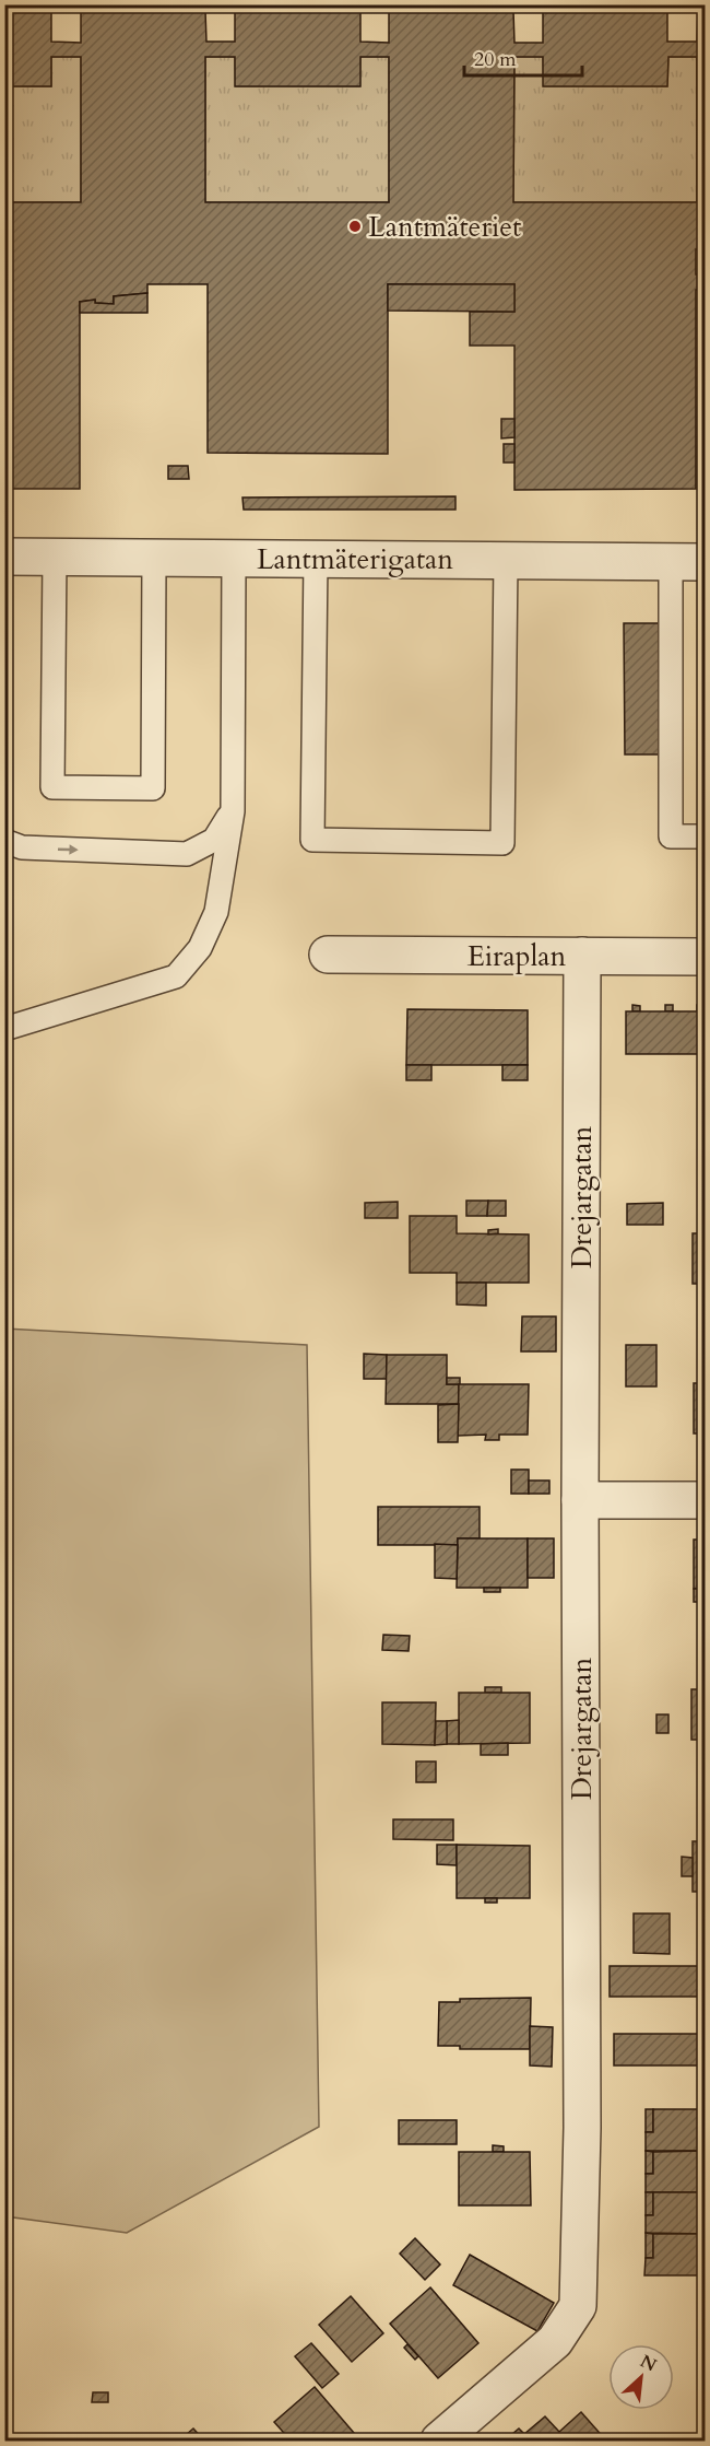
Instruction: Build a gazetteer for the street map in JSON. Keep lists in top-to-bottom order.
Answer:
{
  "streets": {
    "street": ["Lantmäterigatan", "Eiraplan", "Drejargatan"]
  },
  "crossings": [
    ["Eiraplan", "Drejargatan"]
  ],
  "places": ["Lantmäteriet"],
  "scale_bar": "20 m",
  "north": "top right"
}
